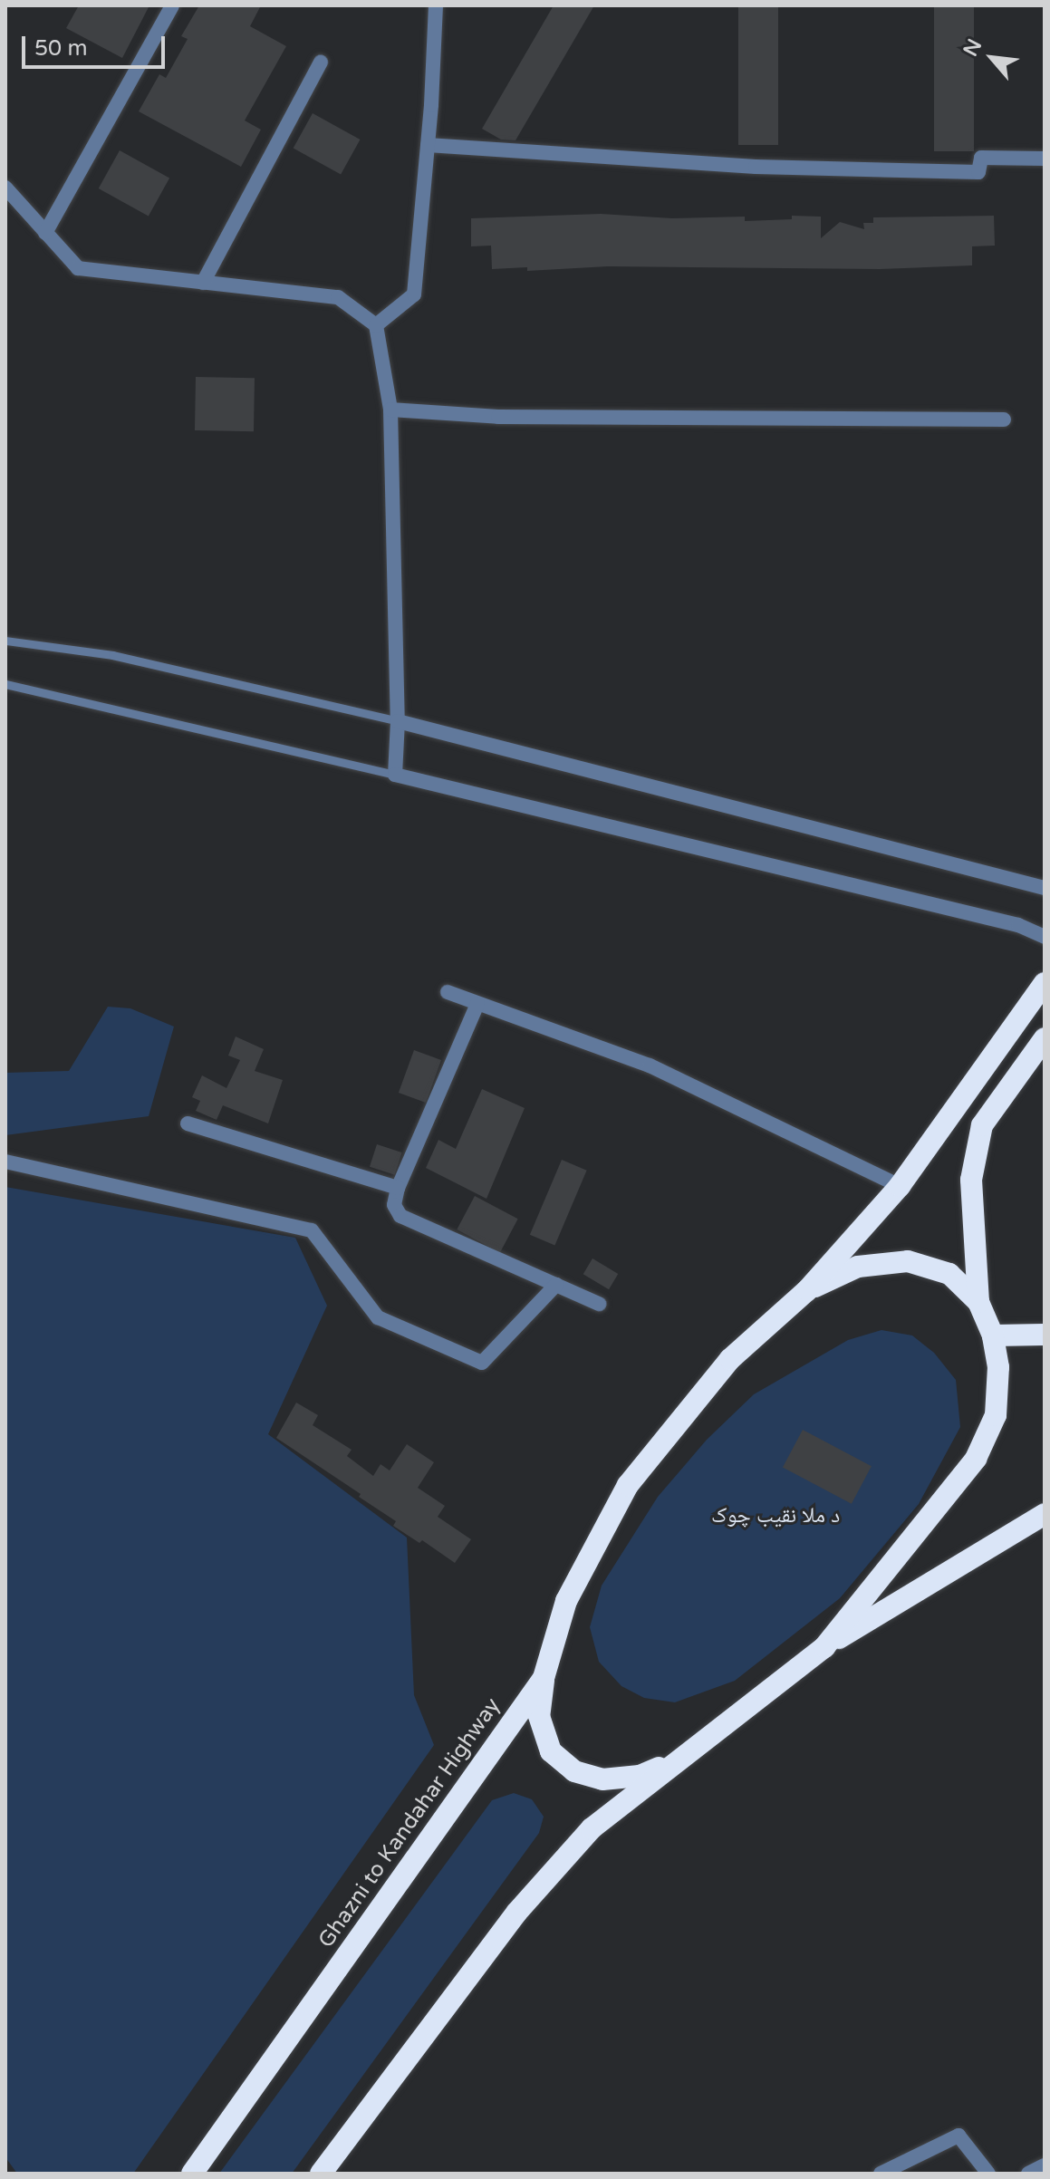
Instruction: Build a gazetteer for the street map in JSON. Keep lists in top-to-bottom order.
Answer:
{
  "streets": {
    "highway": ["Ghazni to Kandahar Highway"]
  },
  "parks": ["د ملا نقيب چوک"],
  "scale_bar": "50 m",
  "north": "top left"
}
